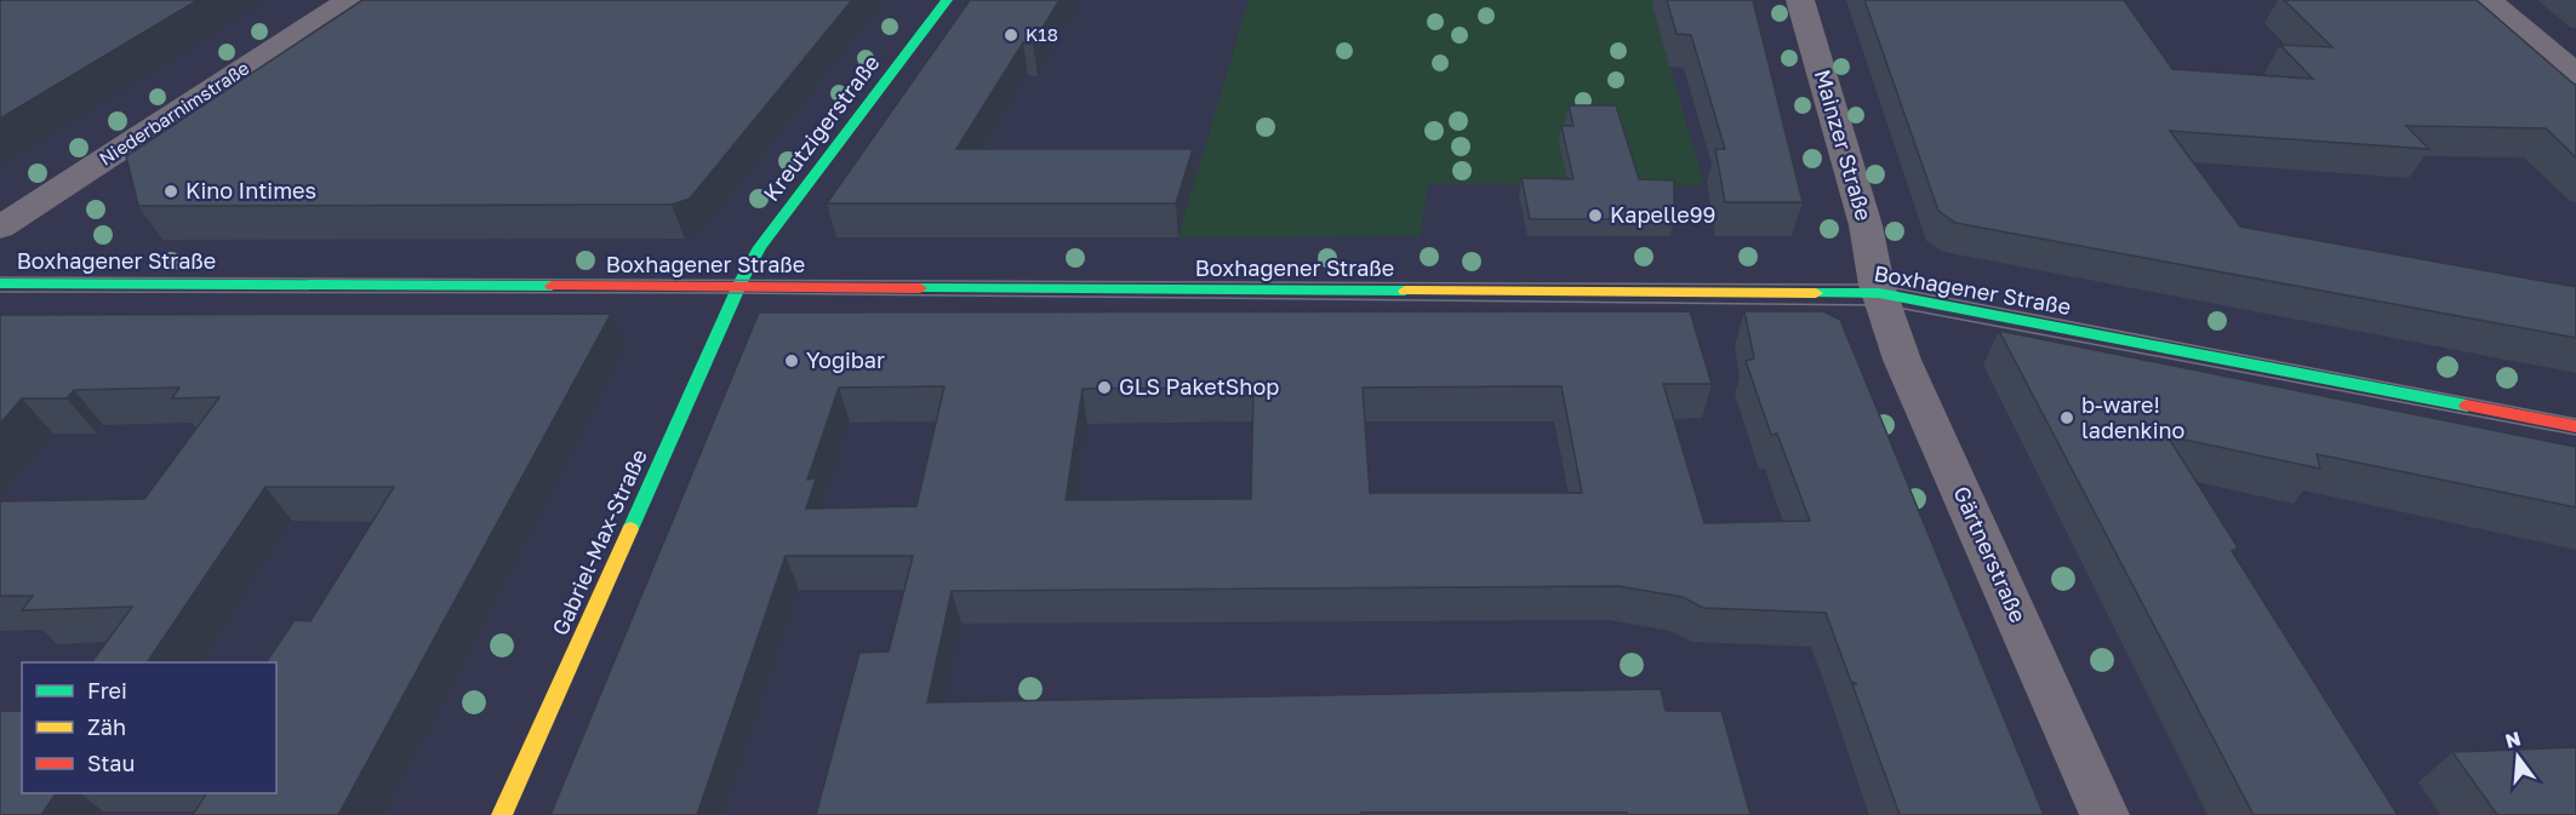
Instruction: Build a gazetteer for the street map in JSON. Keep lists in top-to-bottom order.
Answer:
{
  "streets": {
    "street": [
      "Niederbarnimstraße",
      "Kreutzigerstraße",
      "Mainzer Straße",
      "Boxhagener Straße",
      "Gabriel-Max-Straße",
      "Gärtnerstraße"
    ]
  },
  "crossings": [
    ["Kreutzigerstraße", "Boxhagener Straße"],
    ["Kreutzigerstraße", "Gabriel-Max-Straße"],
    ["Mainzer Straße", "Boxhagener Straße"],
    ["Mainzer Straße", "Gärtnerstraße"],
    ["Boxhagener Straße", "Gabriel-Max-Straße"],
    ["Boxhagener Straße", "Gärtnerstraße"]
  ],
  "places": [
    "K18",
    "Kino Intimes",
    "Kapelle99",
    "Yogibar",
    "GLS PaketShop",
    "b-ware! ladenkino"
  ],
  "legend": ["Frei", "Zäh", "Stau"],
  "north": "top"
}
